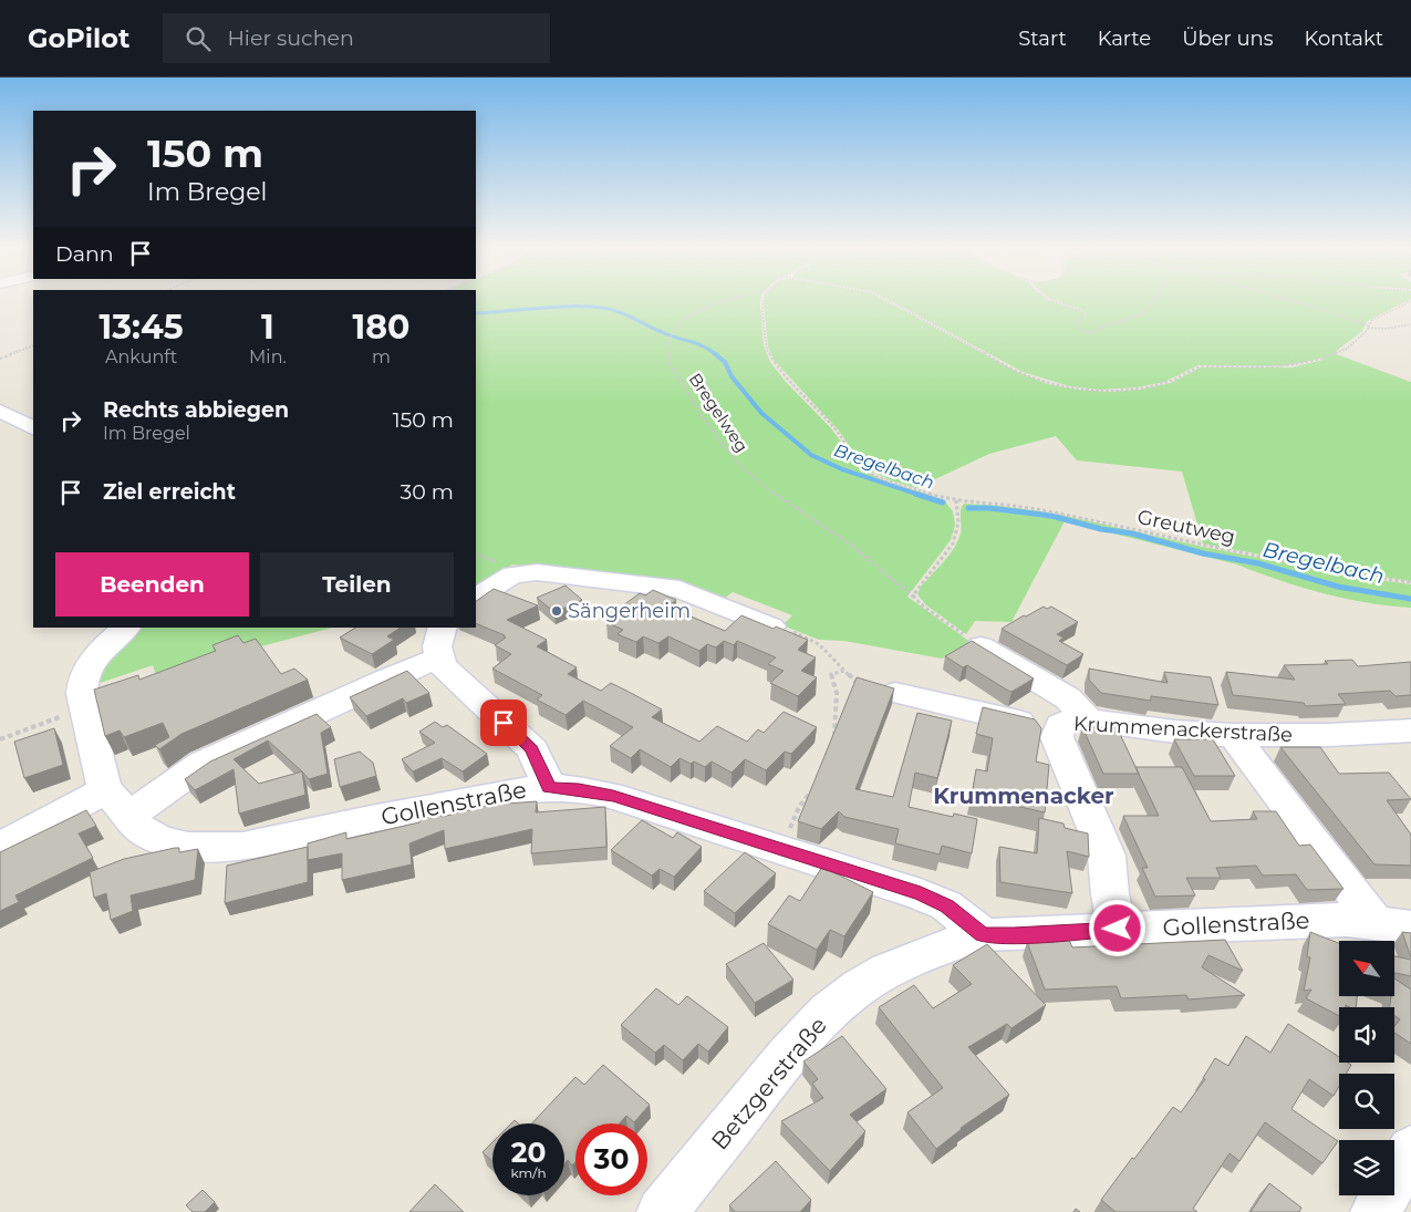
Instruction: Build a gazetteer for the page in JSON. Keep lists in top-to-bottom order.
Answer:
{
  "streets": {
    "street": ["Krummenackerstraße", "Gollenstraße", "Betzgerstraße"],
    "path": ["Bregelweg", "Greutweg"]
  },
  "crossings": [
    ["Krummenackerstraße", "Gollenstraße"],
    ["Gollenstraße", "Betzgerstraße"]
  ],
  "districts": ["Krummenacker"],
  "water": ["Bregelbach"],
  "places": ["Sängerheim"],
  "north": "top left",
  "page": {
    "header": "GoPilot",
    "search": "Hier suchen",
    "nav": [
      "Start",
      "Karte",
      "Über uns",
      "Kontakt"
    ],
    "turn": ["150 m", "Im Bregel"],
    "then": "Dann",
    "eta": [
      "13:45",
      "Ankunft",
      "1",
      "Min.",
      "180",
      "m"
    ],
    "list": [
      {
        "name": "Rechts abbiegen",
        "note": "Im Bregel",
        "value": "150 m"
      },
      {
        "name": "Ziel erreicht",
        "value": "30 m"
      }
    ],
    "buttons": ["Beenden", "Teilen"],
    "speed": "20 km/h",
    "limit": "30"
  }
}
